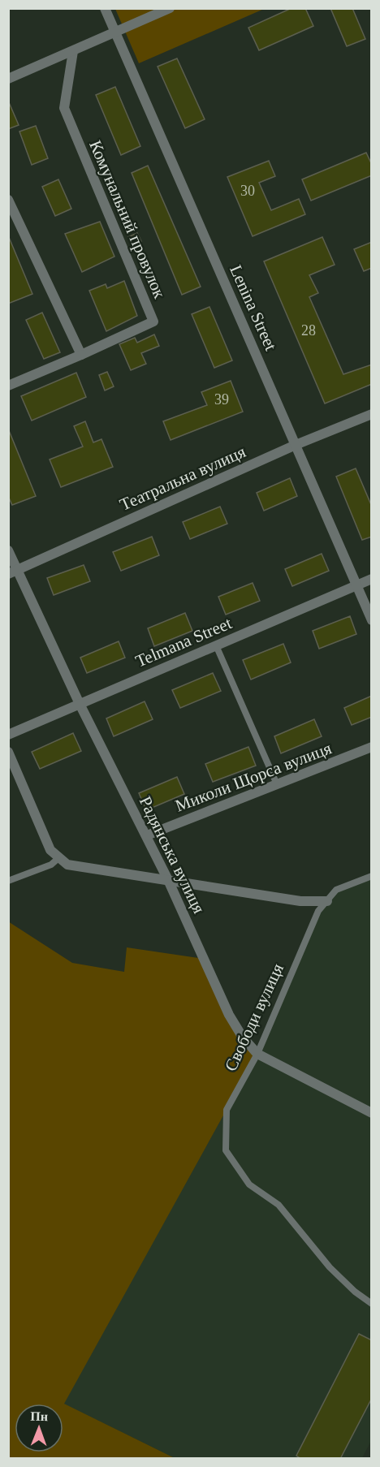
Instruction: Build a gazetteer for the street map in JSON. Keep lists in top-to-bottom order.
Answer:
{
  "streets": {
    "street": [
      "Комунальний провулок",
      "Lenina Street",
      "Театральна вулиця",
      "Telmana Street",
      "Миколи Щорса вулиця",
      "Радянська вулиця"
    ],
    "lane": ["Свободи вулиця"]
  },
  "crossings": [
    ["Lenina Street", "Театральна вулиця"],
    ["Lenina Street", "Telmana Street"],
    ["Театральна вулиця", "Радянська вулиця"],
    ["Telmana Street", "Радянська вулиця"],
    ["Миколи Щорса вулиця", "Радянська вулиця"],
    ["Радянська вулиця", "Свободи вулиця"]
  ],
  "house_numbers": ["30", "28", "39"],
  "north": "top"
}
